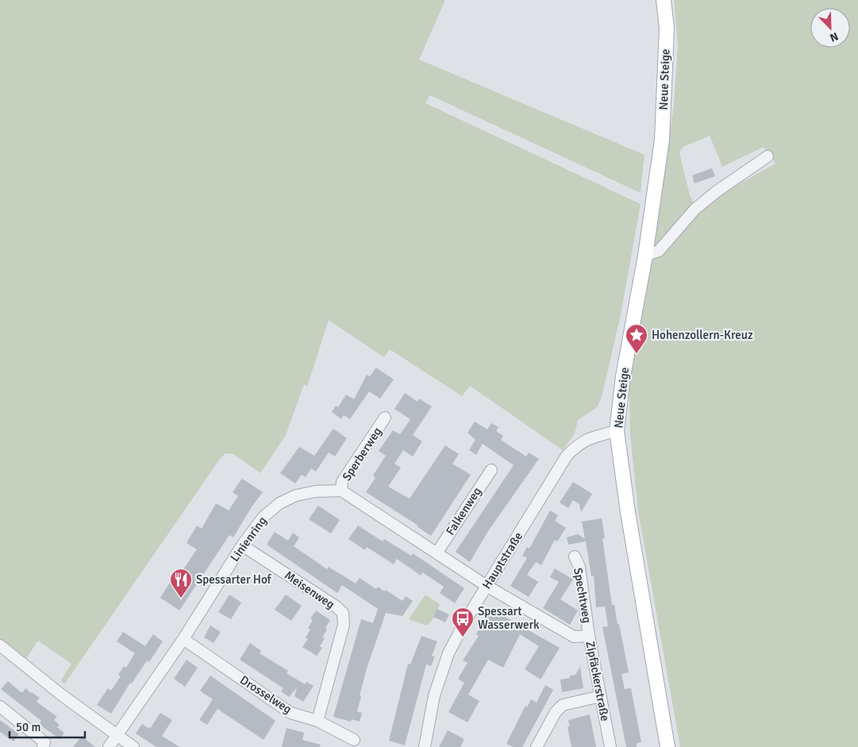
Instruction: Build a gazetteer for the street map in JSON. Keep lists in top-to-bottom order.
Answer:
{
  "streets": {
    "main road": ["Neue Steige"],
    "street": [
      "Sperberweg",
      "Falkenweg",
      "Linienring",
      "Hauptstraße",
      "Meisenweg",
      "Spechtweg",
      "Zipfäckerstraße",
      "Drosselweg"
    ]
  },
  "crossings": [
    ["Neue Steige", "Hauptstraße"],
    ["Sperberweg", "Linienring"],
    ["Linienring", "Meisenweg"],
    ["Linienring", "Drosselweg"],
    ["Hauptstraße", "Zipfäckerstraße"],
    ["Meisenweg", "Drosselweg"],
    ["Spechtweg", "Zipfäckerstraße"]
  ],
  "places": {
    "place": ["Hohenzollern-Kreuz"],
    "restaurant": ["Spessarter Hof"],
    "bus stop": ["Spessart Wasserwerk"]
  },
  "scale_bar": "50 m",
  "north": "bottom right"
}
